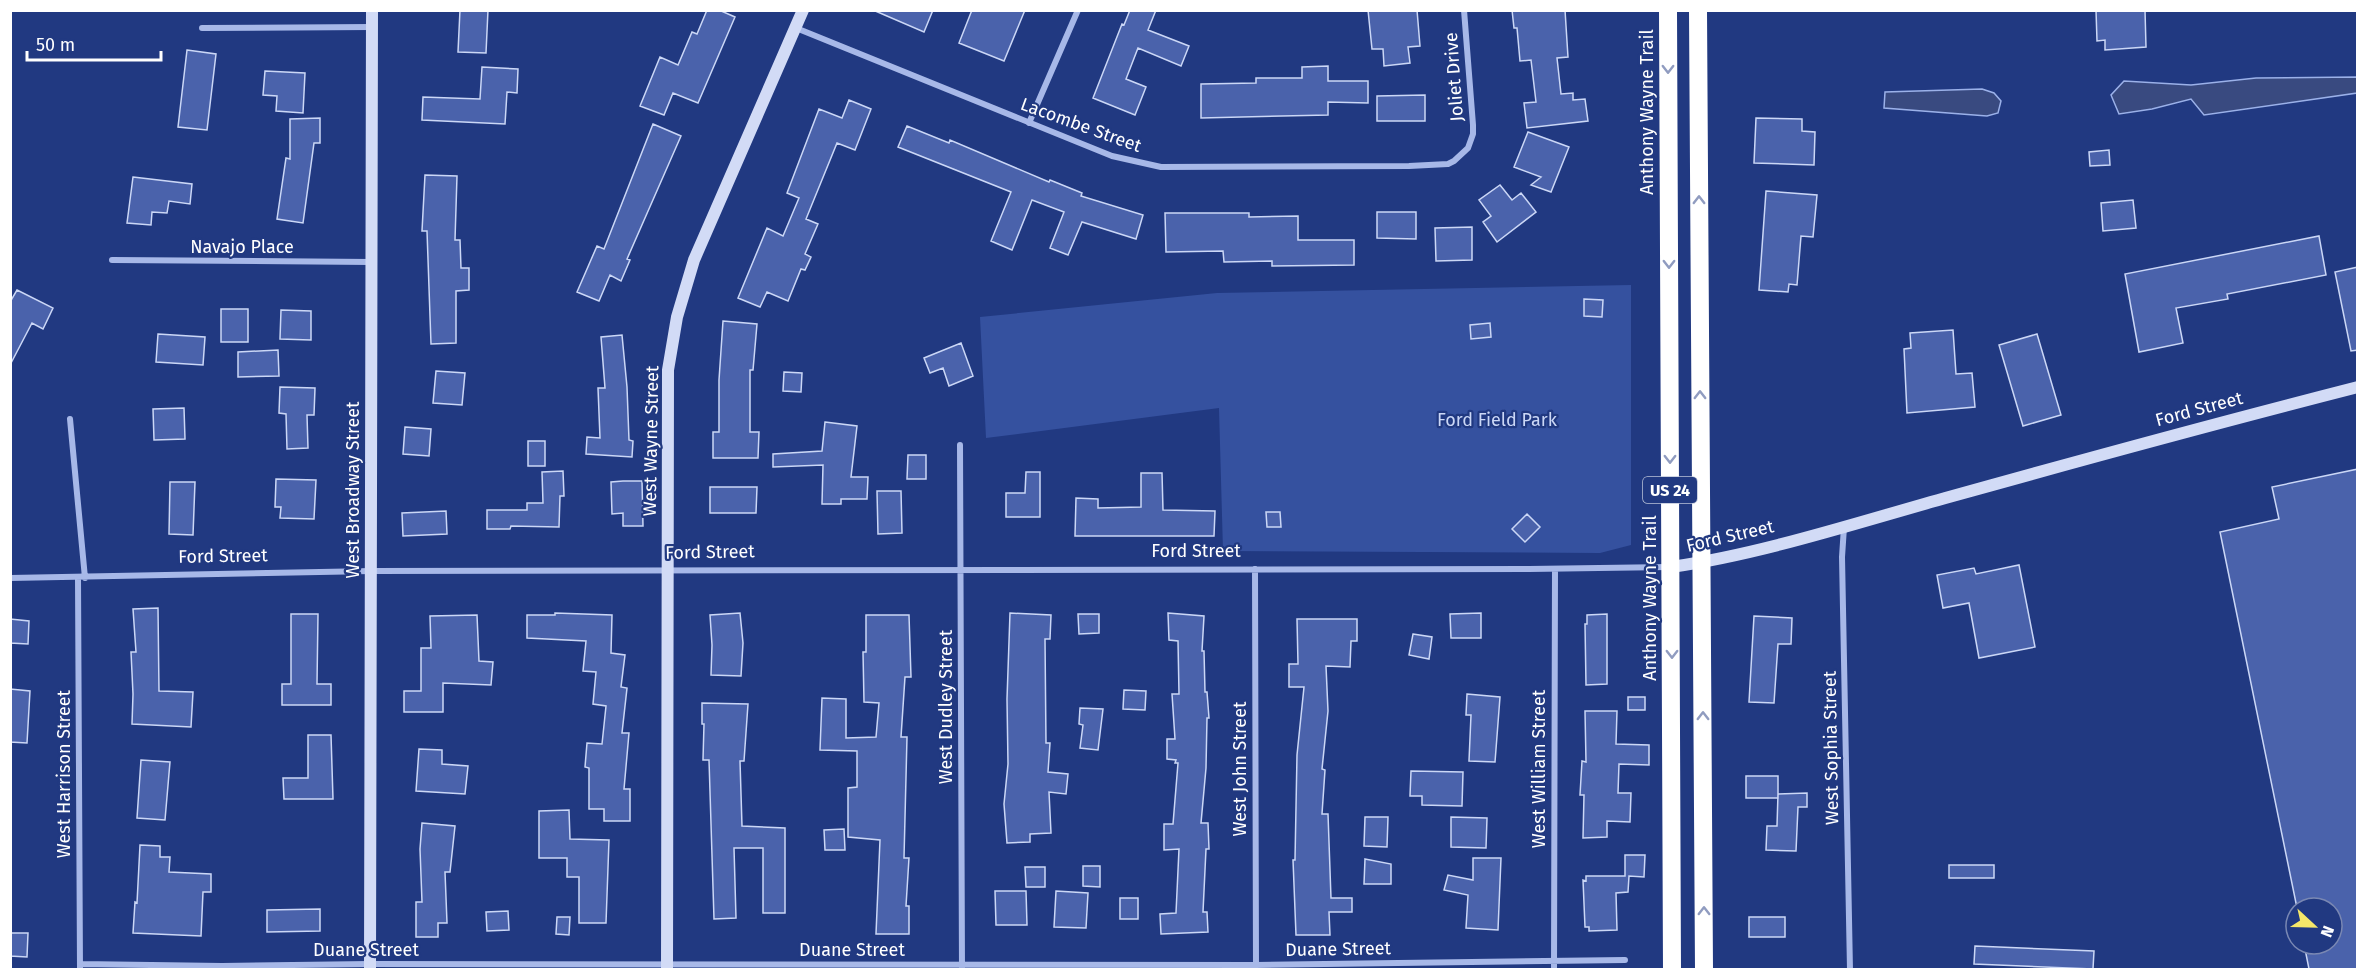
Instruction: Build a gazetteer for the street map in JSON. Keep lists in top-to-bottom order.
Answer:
{
  "streets": {
    "highway": ["Anthony Wayne Trail", "US 24"],
    "street": [
      "Joliet Drive",
      "Lacombe Street",
      "Navajo Place",
      "Ford Street",
      "West Wayne Street",
      "West Broadway Street",
      "West Dudley Street",
      "West Sophia Street",
      "West John Street",
      "West William Street",
      "West Harrison Street",
      "Duane Street"
    ]
  },
  "crossings": [
    ["Joliet Drive", "Lacombe Street"],
    ["Anthony Wayne Trail", "Ford Street"],
    ["Lacombe Street", "West Wayne Street"],
    ["Navajo Place", "West Broadway Street"],
    ["Ford Street", "West Wayne Street"],
    ["Ford Street", "West Broadway Street"],
    ["Ford Street", "US 24"],
    ["Ford Street", "West Dudley Street"],
    ["Ford Street", "West Sophia Street"],
    ["Ford Street", "West John Street"],
    ["Ford Street", "West William Street"],
    ["Ford Street", "West Harrison Street"],
    ["West Wayne Street", "Duane Street"],
    ["West Broadway Street", "Duane Street"],
    ["West Dudley Street", "Duane Street"],
    ["West John Street", "Duane Street"],
    ["West William Street", "Duane Street"],
    ["West Harrison Street", "Duane Street"]
  ],
  "parks": ["Ford Field Park"],
  "scale_bar": "50 m",
  "north": "right"
}
